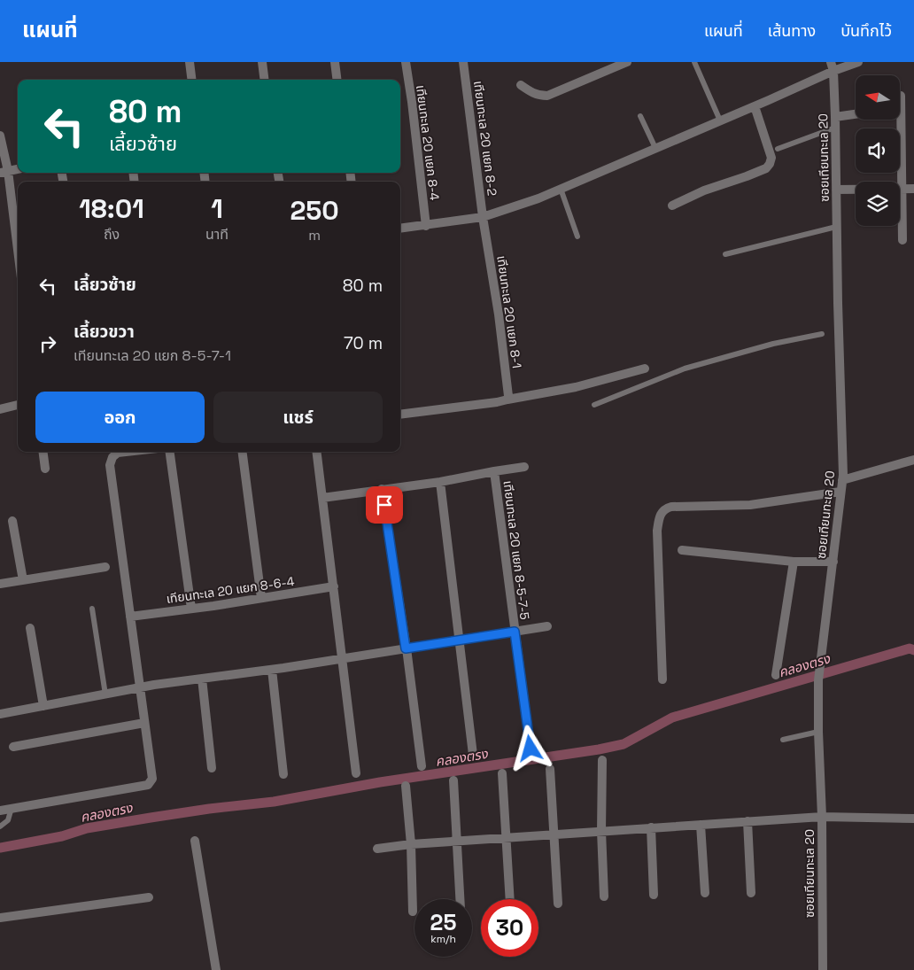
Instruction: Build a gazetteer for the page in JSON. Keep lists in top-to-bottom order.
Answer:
{
  "streets": {
    "street": [
      "เทียนทะเล 20 แยก 8-2",
      "เทียนทะเล 20 แยก 8-4",
      "ซอยเทียนทะเล 20",
      "เทียนทะเล 20 แยก 8-1",
      "เทียนทะเล 20 แยก 8-5-7-5",
      "เทียนทะเล 20 แยก 8-6-4"
    ]
  },
  "crossings": [
    ["เทียนทะเล 20 แยก 8-2", "เทียนทะเล 20 แยก 8-1"]
  ],
  "water": ["คลองตรง"],
  "north": "left",
  "page": {
    "header": "แผนที่",
    "nav": ["แผนที่", "เส้นทาง", "บันทึกไว้"],
    "turn": ["80 m", "เลี้ยวซ้าย"],
    "eta": [
      "18:01",
      "ถึง",
      "1",
      "นาที",
      "250",
      "m"
    ],
    "list": [
      {
        "name": "เลี้ยวซ้าย",
        "value": "80 m"
      },
      {
        "name": "เลี้ยวขวา",
        "note": "เทียนทะเล 20 แยก 8-5-7-1",
        "value": "70 m"
      }
    ],
    "buttons": ["ออก", "แชร์"],
    "speed": "25 km/h",
    "limit": "30"
  }
}
